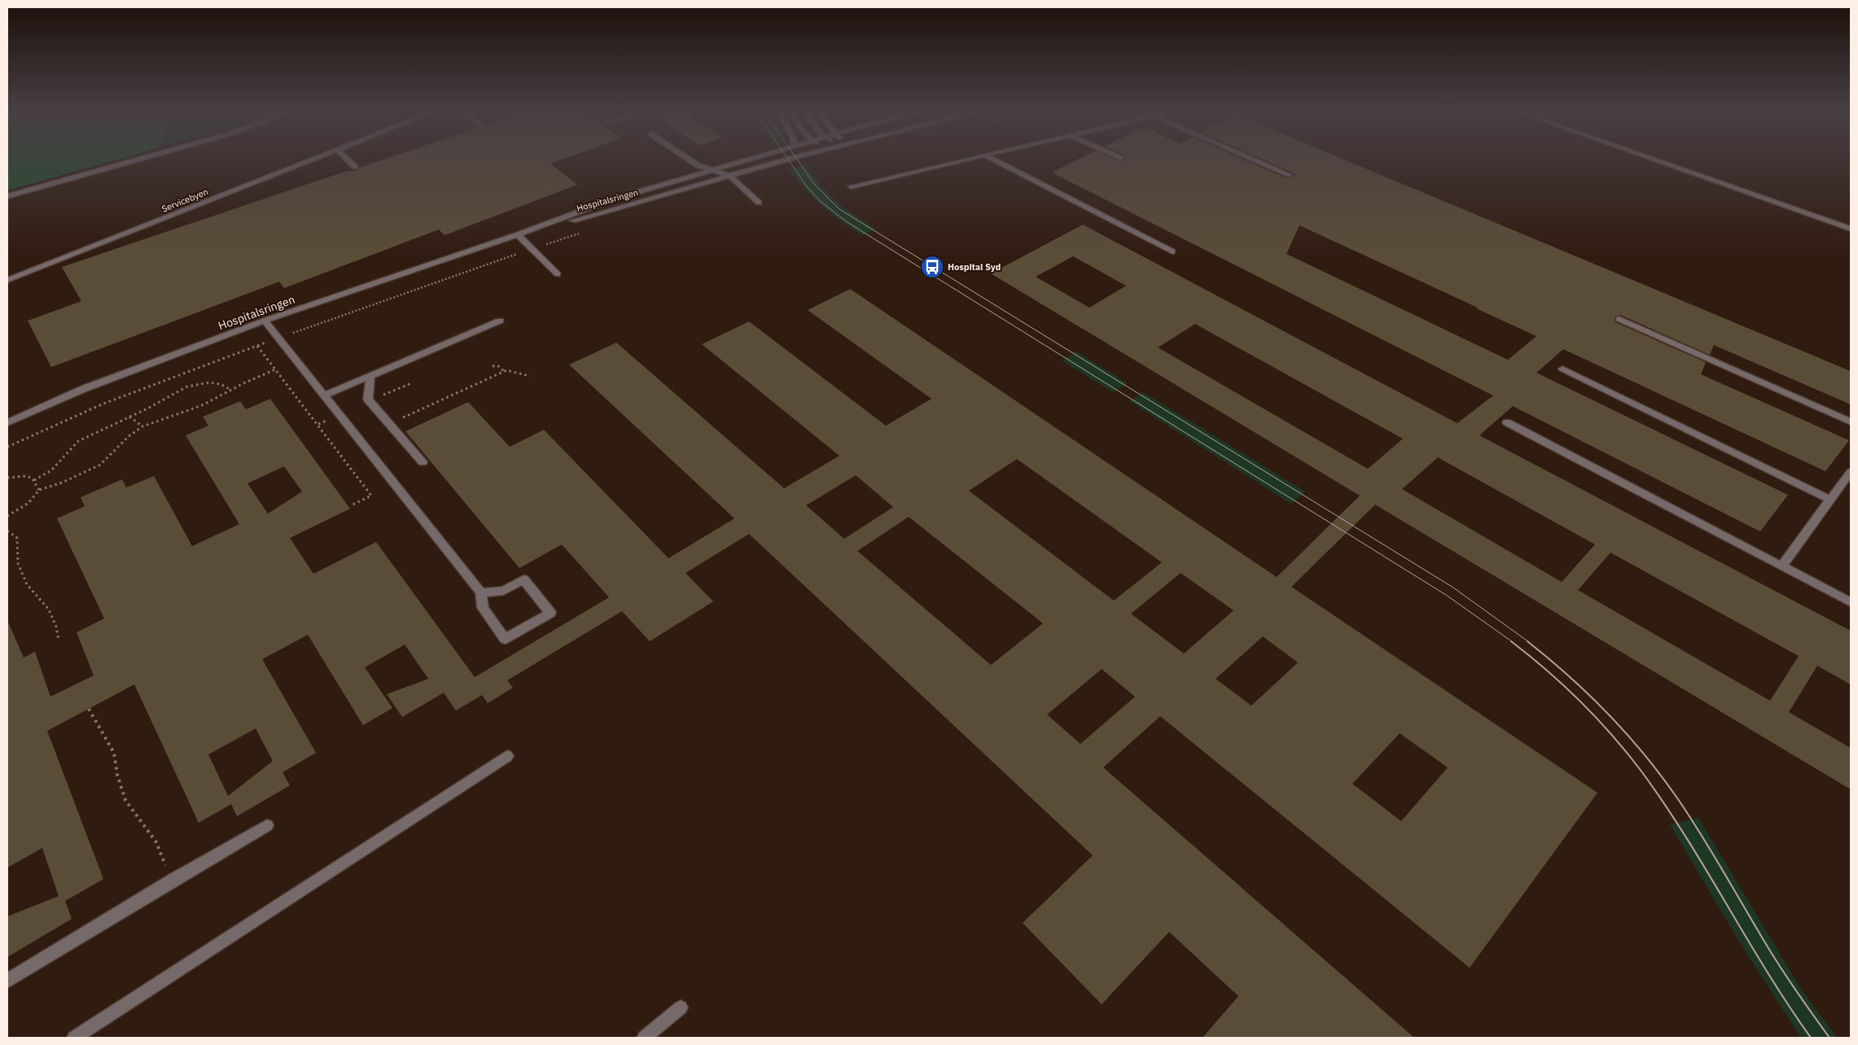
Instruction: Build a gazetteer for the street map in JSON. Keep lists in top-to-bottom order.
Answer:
{
  "streets": {
    "street": ["Servicebyen", "Hospitalsringen"]
  },
  "places": {
    "bus stop": ["Hospital Syd"]
  }
}
